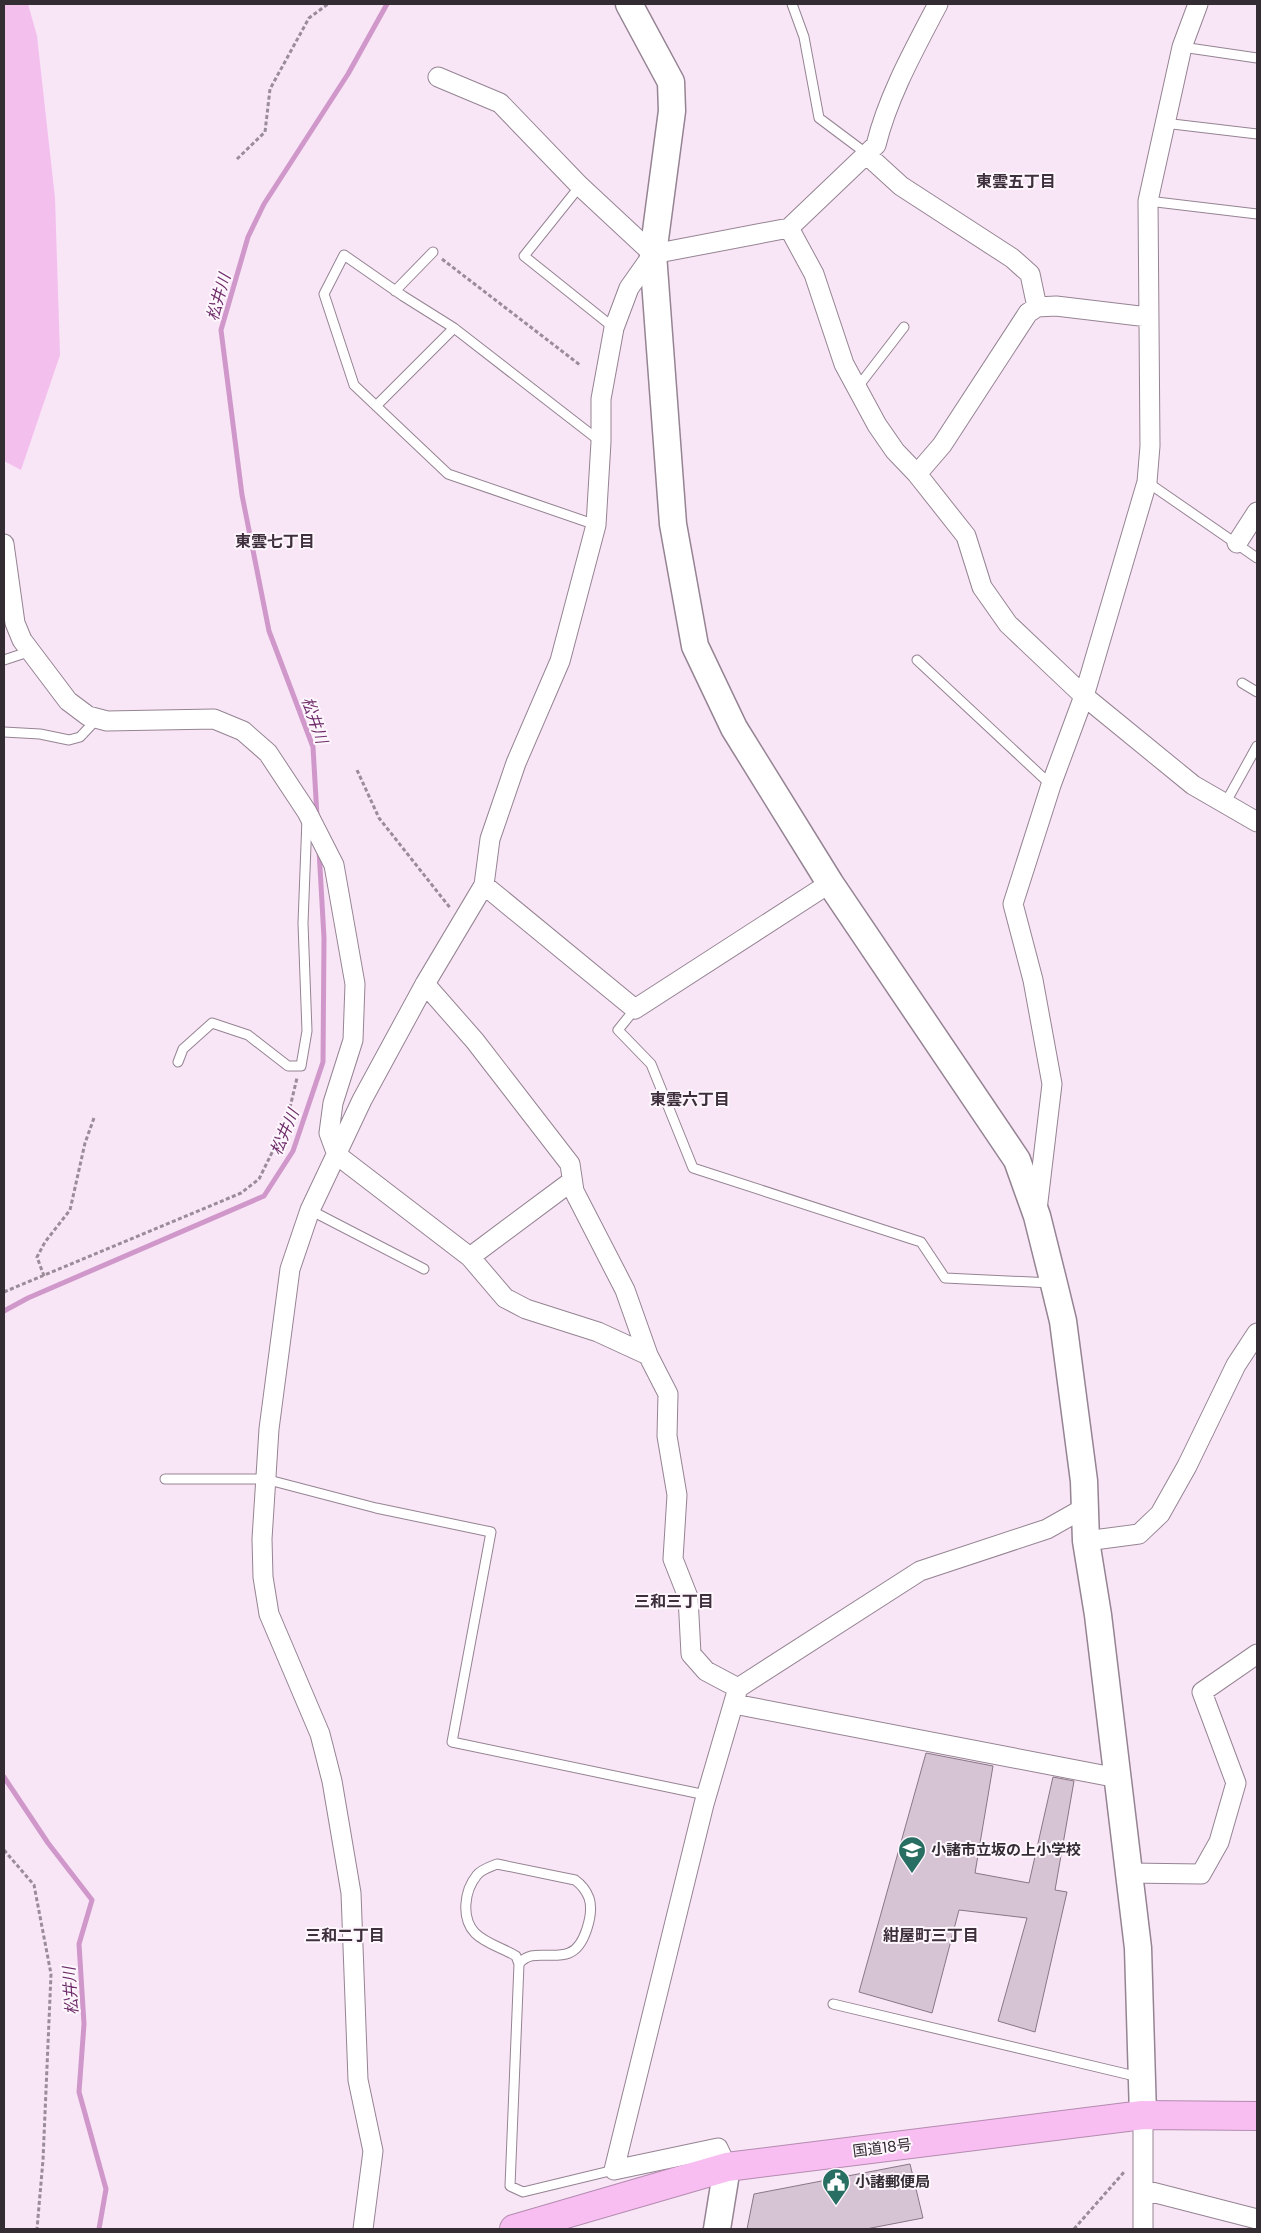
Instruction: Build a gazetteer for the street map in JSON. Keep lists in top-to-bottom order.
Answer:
{
  "streets": {
    "highway": ["国道18号"]
  },
  "districts": [
    "東雲五丁目",
    "東雲七丁目",
    "東雲六丁目",
    "三和三丁目",
    "三和二丁目",
    "紺屋町三丁目"
  ],
  "water": ["松井川"],
  "places": {
    "school or university": ["小諸市立坂の上小学校"],
    "public building": ["小諸郵便局"]
  }
}
